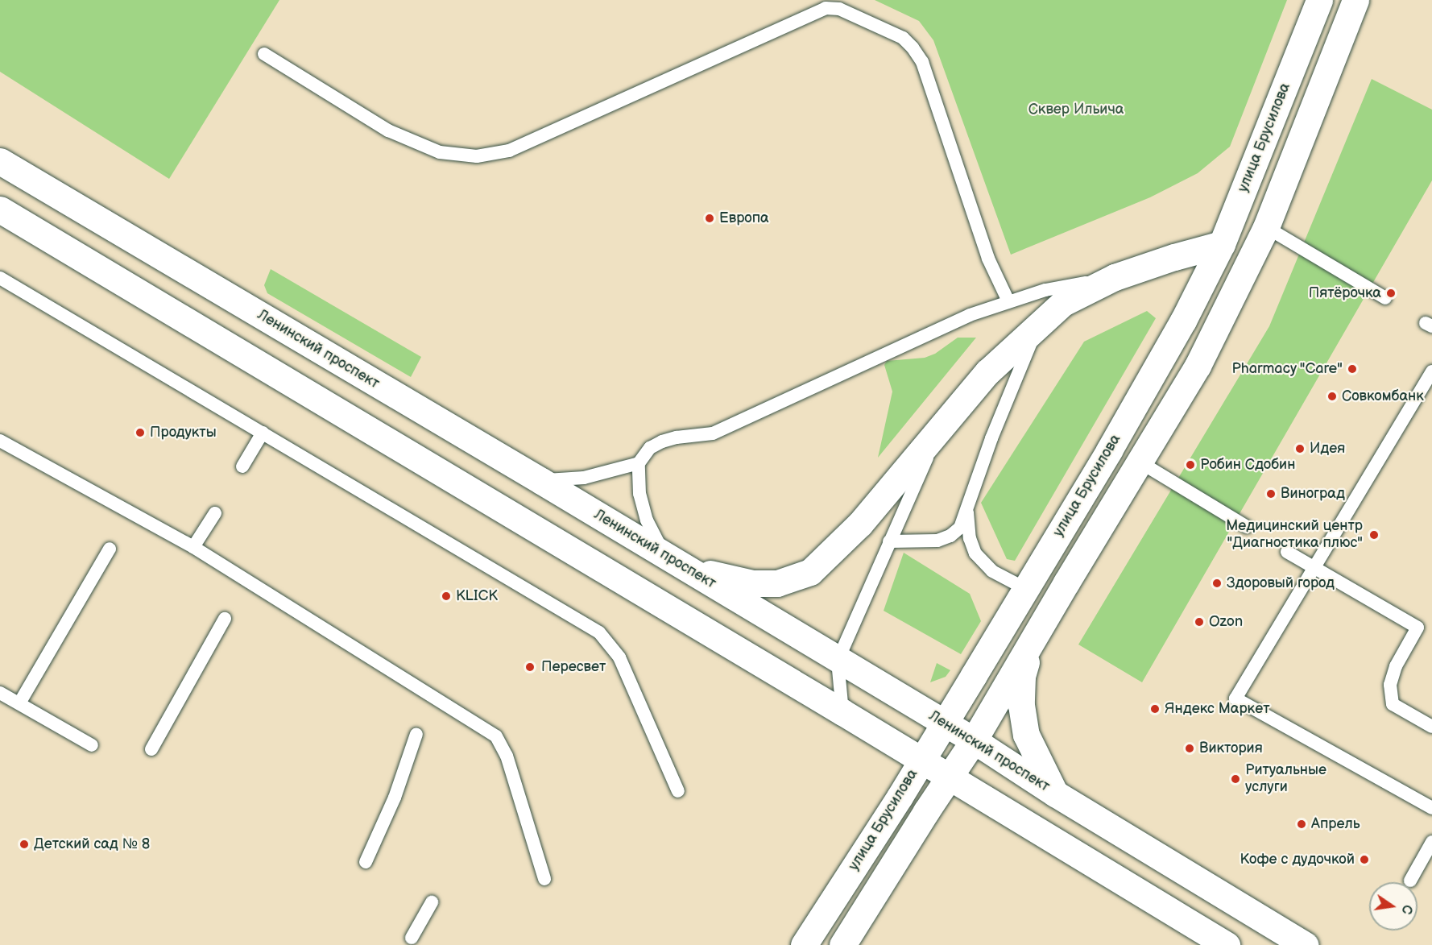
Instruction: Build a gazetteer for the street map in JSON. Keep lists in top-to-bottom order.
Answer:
{
  "streets": {
    "main road": ["улица Брусилова", "Ленинский проспект"]
  },
  "crossings": [
    ["улица Брусилова", "Ленинский проспект"]
  ],
  "parks": ["Сквер Ильича"],
  "places": [
    "Европа",
    "Пятёрочка",
    "Pharmacy \"Care\"",
    "Совкомбанк",
    "Продукты",
    "Идея",
    "Робин Сдобин",
    "Виноград",
    "Медицинский центр \"Диагностика плюс\"",
    "Здоровый город",
    "KLICK",
    "Ozon",
    "Пересвет",
    "Яндекс Маркет",
    "Виктория",
    "Ритуальные услуги",
    "Апрель",
    "Детский сад № 8",
    "Кофе с дудочкой"
  ],
  "north": "right"
}
